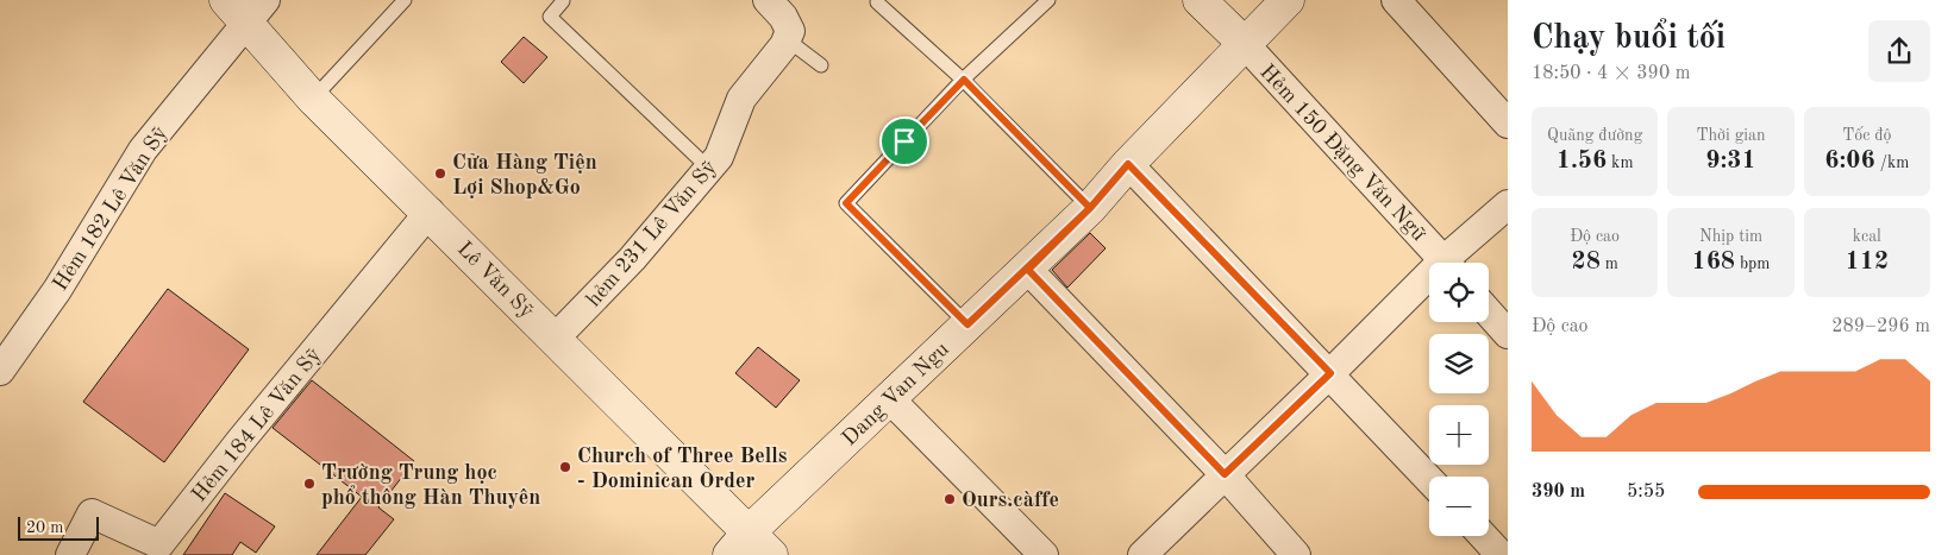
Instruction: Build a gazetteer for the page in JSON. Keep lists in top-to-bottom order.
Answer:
{
  "streets": {
    "street": [
      "Hẻm 150 Đặng Văn Ngữ",
      "Hẻm 182 Lê Văn Sỹ",
      "hẻm 231 Lê Văn Sỹ",
      "Lê Văn Sỹ",
      "Dang Van Ngu",
      "Hẻm 184 Lê Văn Sỹ"
    ]
  },
  "crossings": [
    ["Hẻm 150 Đặng Văn Ngữ", "Dang Van Ngu"],
    ["Hẻm 182 Lê Văn Sỹ", "Lê Văn Sỹ"],
    ["hẻm 231 Lê Văn Sỹ", "Lê Văn Sỹ"],
    ["Lê Văn Sỹ", "Dang Van Ngu"],
    ["Lê Văn Sỹ", "Hẻm 184 Lê Văn Sỹ"]
  ],
  "places": [
    "Cửa Hàng Tiện Lợi Shop&Go",
    "Church of Three Bells - Dominican Order",
    "Trường Trung học phổ thông Hàn Thuyên",
    "Ours.càffe"
  ],
  "scale_bar": "20 m",
  "page": {
    "heading": ["Chạy buổi tối", "18:50 · 4 × 390 m"],
    "stats": [
      ["Quãng đường", "1.56 km"],
      ["Thời gian", "9:31"],
      ["Tốc độ", "6:06 /km"],
      ["Độ cao", "28 m"],
      ["Nhịp tim", "168 bpm"],
      ["kcal", "112"]
    ],
    "map_buttons": ["+", "−"],
    "chart": ["Độ cao", "289–296 m"],
    "list": [
      {
        "name": "390 m",
        "note": "5:55"
      }
    ],
    "scale": "20 m"
  }
}
